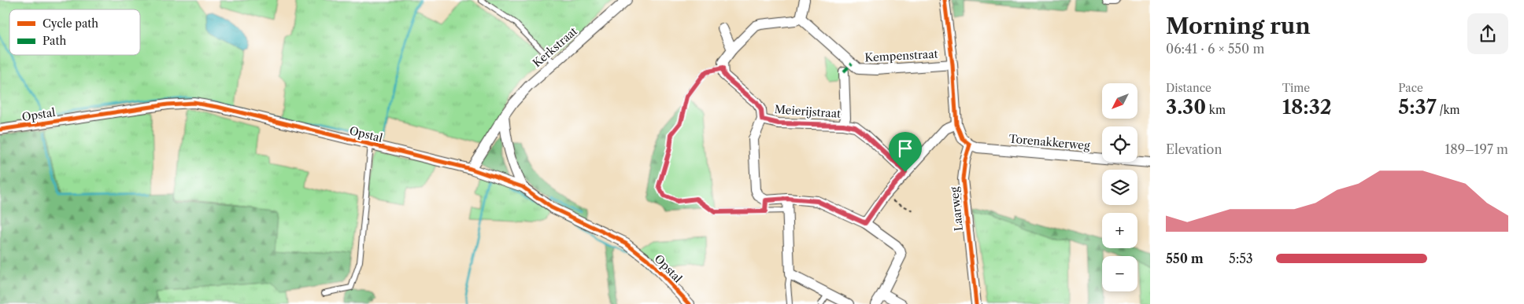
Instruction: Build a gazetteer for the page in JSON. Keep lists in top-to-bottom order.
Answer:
{
  "streets": {
    "street": [
      "Kerkstraat",
      "Kempenstraat",
      "Meierijstraat",
      "Opstal",
      "Torenakkerweg",
      "Laarweg"
    ]
  },
  "crossings": [
    ["Kerkstraat", "Opstal"],
    ["Torenakkerweg", "Laarweg"]
  ],
  "legend": ["Cycle path", "Path"],
  "north": "bottom left",
  "page": {
    "heading": ["Morning run", "06:41 · 6 × 550 m"],
    "stats": [
      ["Distance", "3.30 km"],
      ["Time", "18:32"],
      ["Pace", "5:37 /km"]
    ],
    "map_buttons": ["+", "−"],
    "chart": ["Elevation", "189–197 m"],
    "list": [
      {
        "name": "550 m",
        "note": "5:53"
      }
    ]
  }
}
